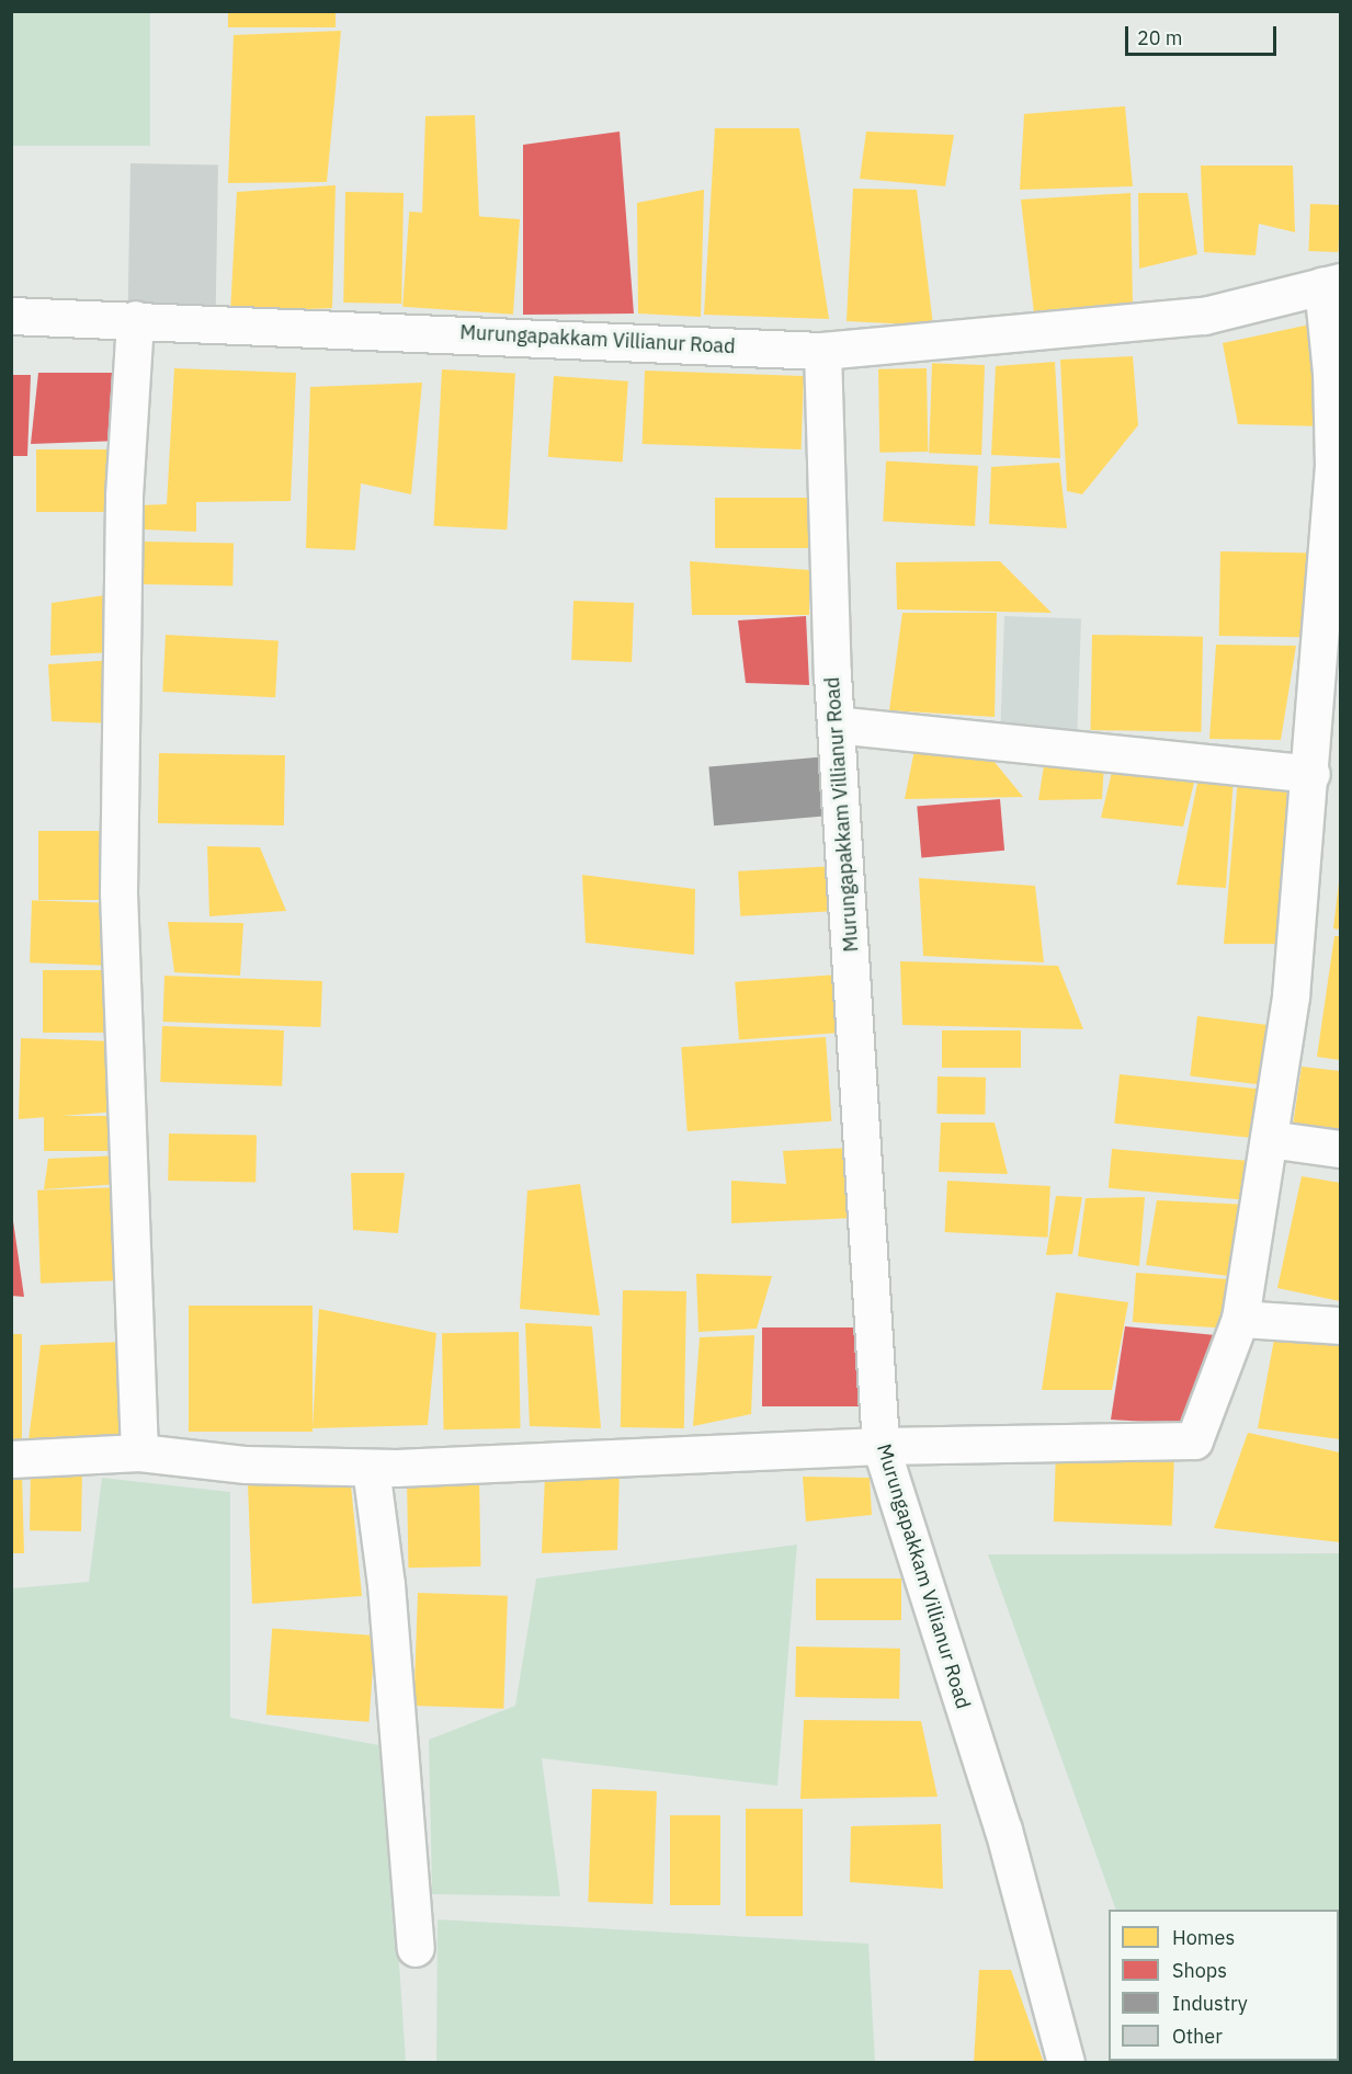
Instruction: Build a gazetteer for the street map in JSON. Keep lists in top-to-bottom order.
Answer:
{
  "streets": {
    "street": ["Murungapakkam Villianur Road"]
  },
  "legend": [
    "Homes",
    "Shops",
    "Industry",
    "Other"
  ],
  "scale_bar": "20 m"
}
